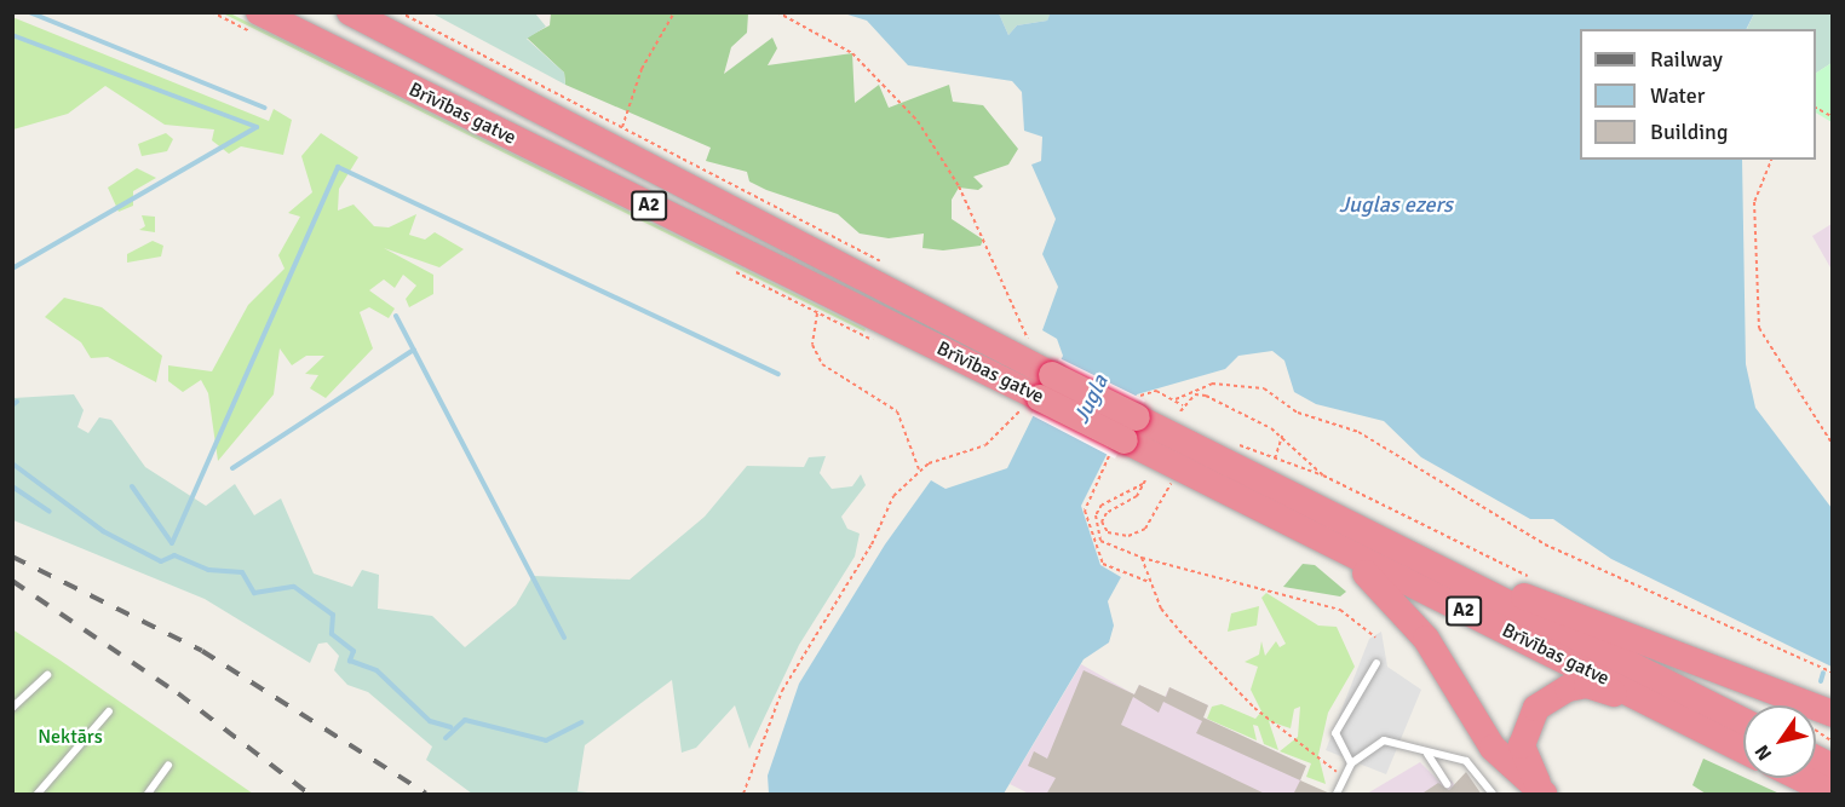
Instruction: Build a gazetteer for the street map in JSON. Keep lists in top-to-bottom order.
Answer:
{
  "streets": {
    "highway": ["Brīvības gatve", "A2"]
  },
  "water": ["Juglas ezers", "Jugla"],
  "parks": ["Nektārs"],
  "legend": ["Railway", "Water", "Building"],
  "north": "bottom left"
}
